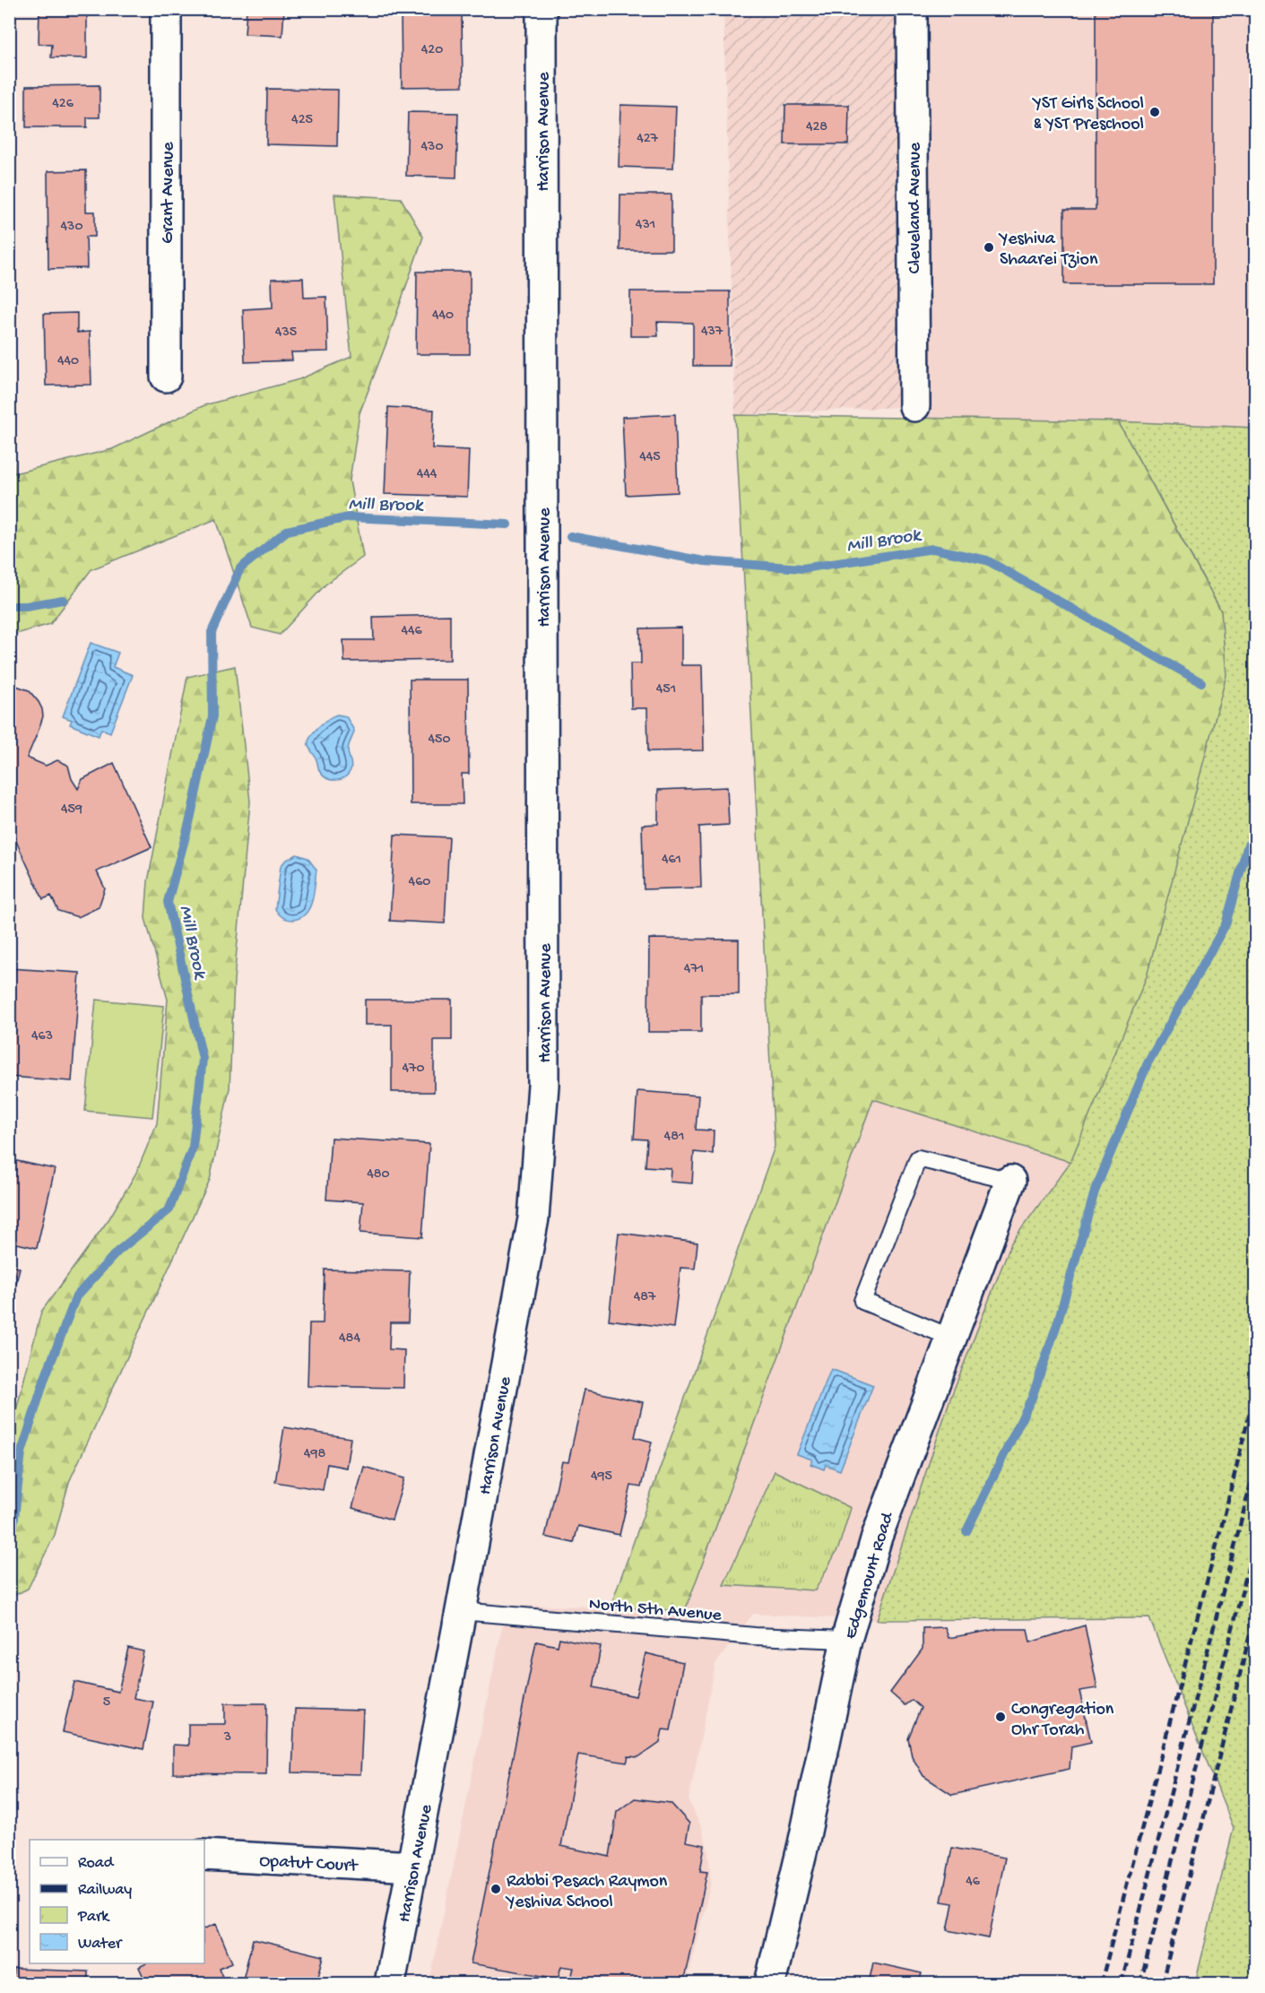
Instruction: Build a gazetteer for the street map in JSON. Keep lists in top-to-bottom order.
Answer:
{
  "streets": {
    "street": [
      "Harrison Avenue",
      "Grant Avenue",
      "Cleveland Avenue",
      "Edgemount Road",
      "Opatut Court"
    ],
    "lane": ["North 5th Avenue"]
  },
  "crossings": [
    ["Harrison Avenue", "North 5th Avenue"],
    ["Harrison Avenue", "Opatut Court"],
    ["Edgemount Road", "North 5th Avenue"]
  ],
  "water": ["Mill Brook"],
  "places": [
    "YST Girls School & YST Preschool",
    "Yeshiva Shaarei Tzion",
    "Congregation Ohr Torah",
    "Rabbi Pesach Raymon Yeshiva School"
  ],
  "house_numbers": [
    "420",
    "426",
    "425",
    "428",
    "427",
    "430",
    "431",
    "430",
    "440",
    "437",
    "435",
    "440",
    "445",
    "444",
    "446",
    "451",
    "450",
    "459",
    "461",
    "460",
    "471",
    "463",
    "470",
    "481",
    "480",
    "487",
    "484",
    "498",
    "495",
    "5",
    "3",
    "46"
  ],
  "legend": [
    "Road",
    "Railway",
    "Park",
    "Water"
  ]
}
